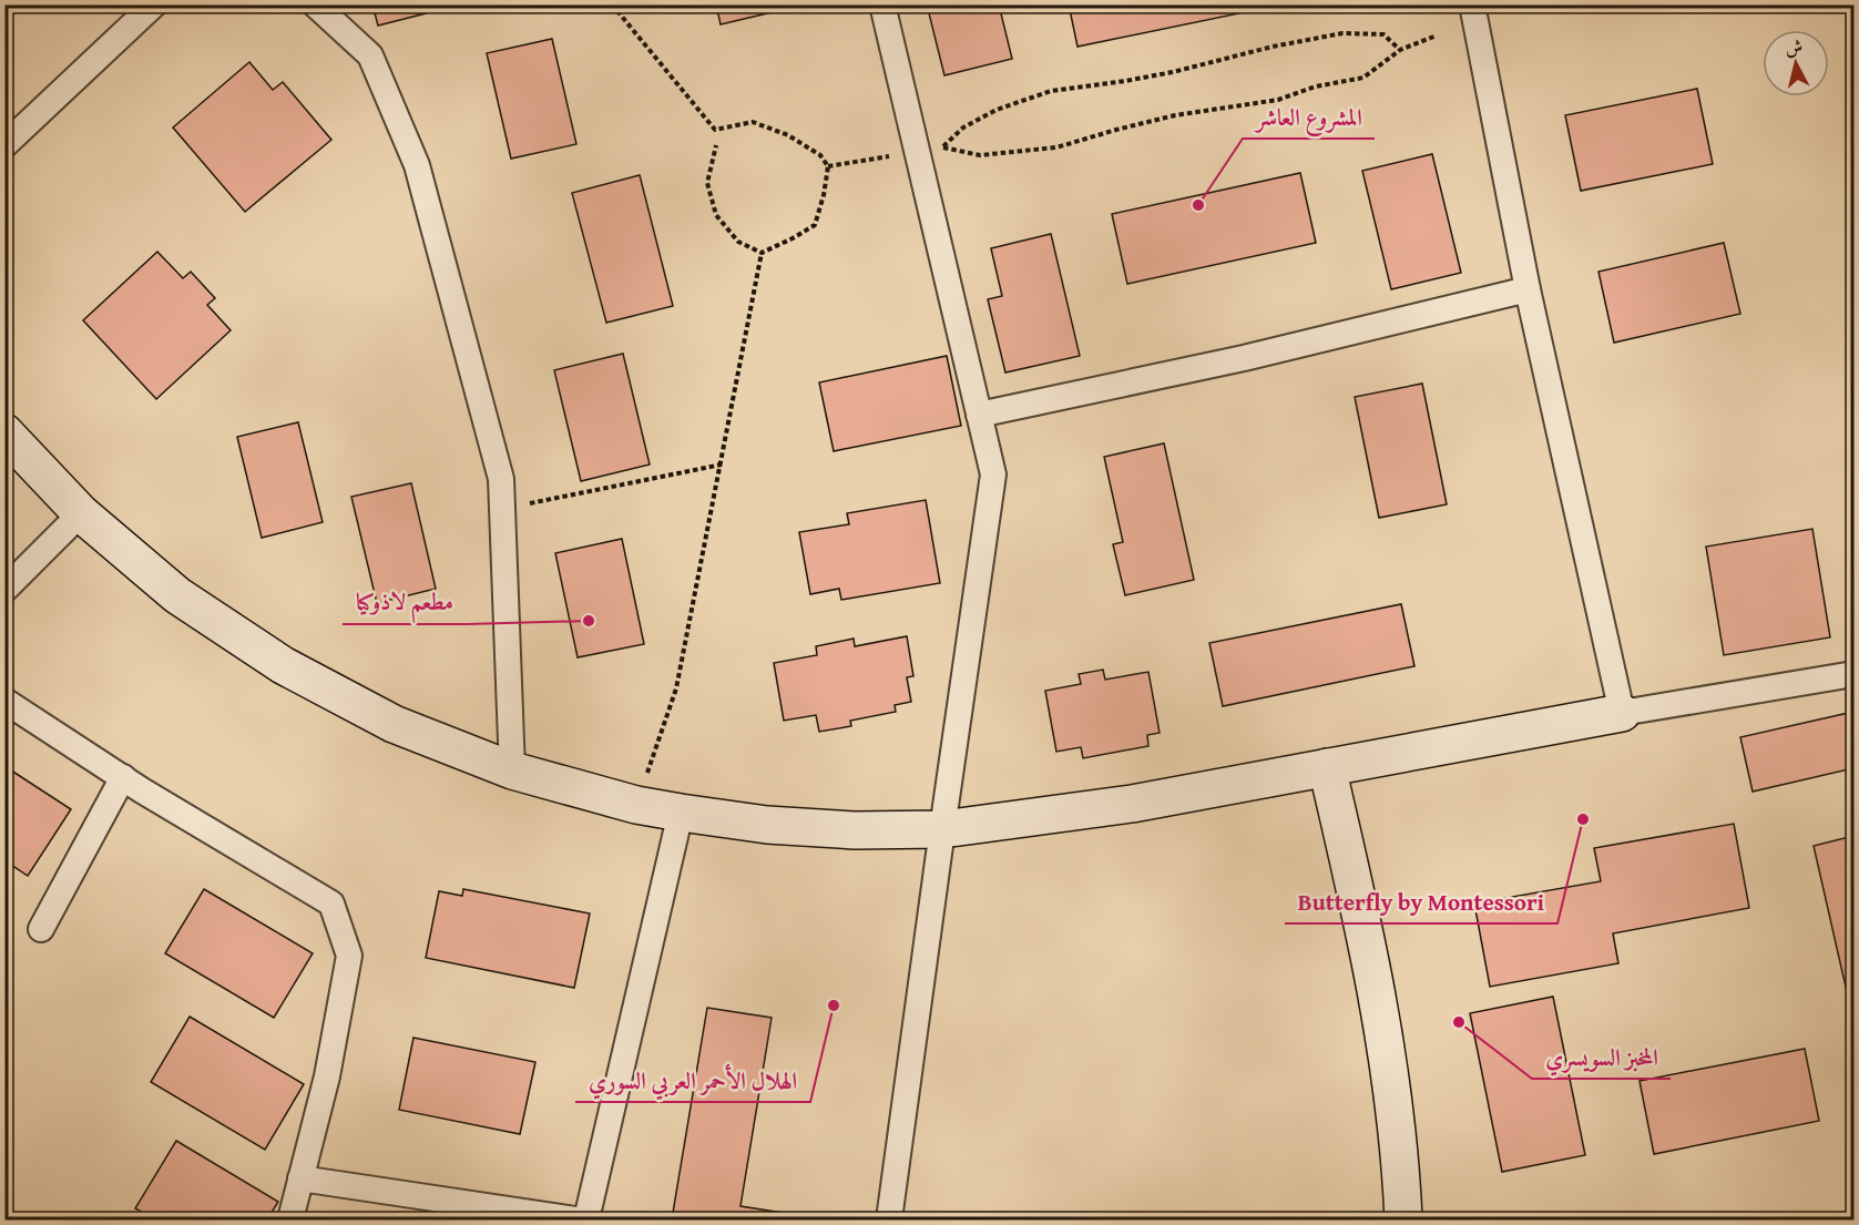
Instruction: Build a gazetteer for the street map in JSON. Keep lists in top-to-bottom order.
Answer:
{
  "places": [
    "المشروع العاشر",
    "مطعم لاذوكيا",
    "Butterfly by Montessori",
    "الهلال الأحمر العربي السوري",
    "المخبز السويسري"
  ],
  "north": "top"
}
